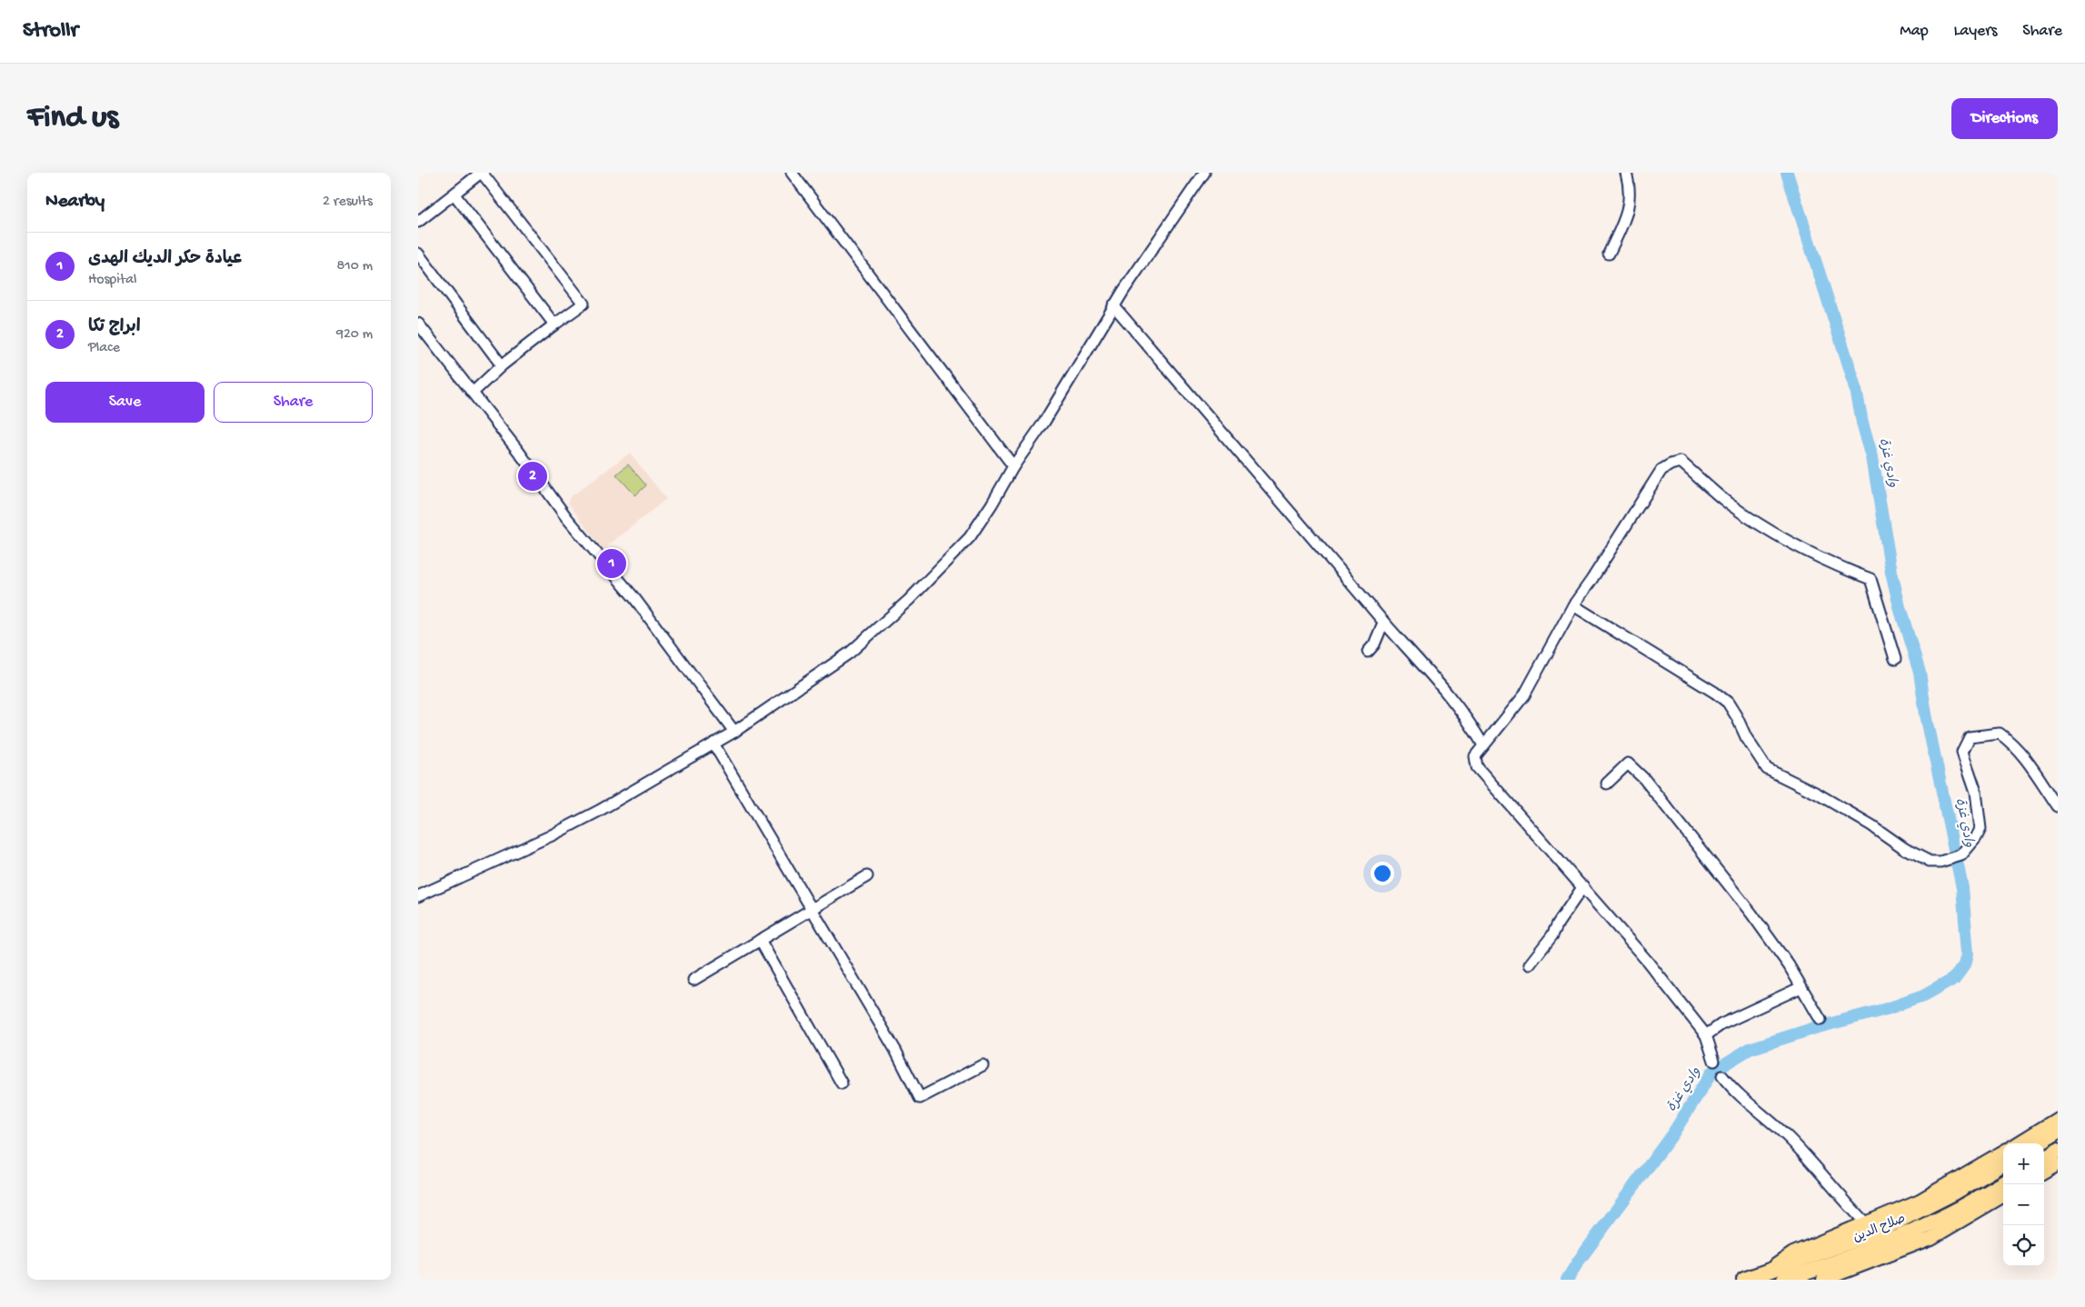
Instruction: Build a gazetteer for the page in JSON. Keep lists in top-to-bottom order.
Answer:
{
  "streets": {
    "highway": ["صلاح الدين"]
  },
  "water": ["وادي غزة"],
  "page": {
    "header": "Strollr",
    "nav": ["Map", "Layers", "Share"],
    "buttons": [
      "Directions",
      ["Save", "Share"]
    ],
    "title": "Find us",
    "heading": ["Nearby", "2 results"],
    "list": [
      {
        "mark": "1",
        "name": "عيادة حكر الديك الهدى",
        "note": "Hospital",
        "value": "810 m"
      },
      {
        "mark": "2",
        "name": "ابراج تكا",
        "note": "Place",
        "value": "920 m"
      }
    ],
    "pins": ["2", "1"],
    "map_buttons": ["+", "−"]
  }
}
